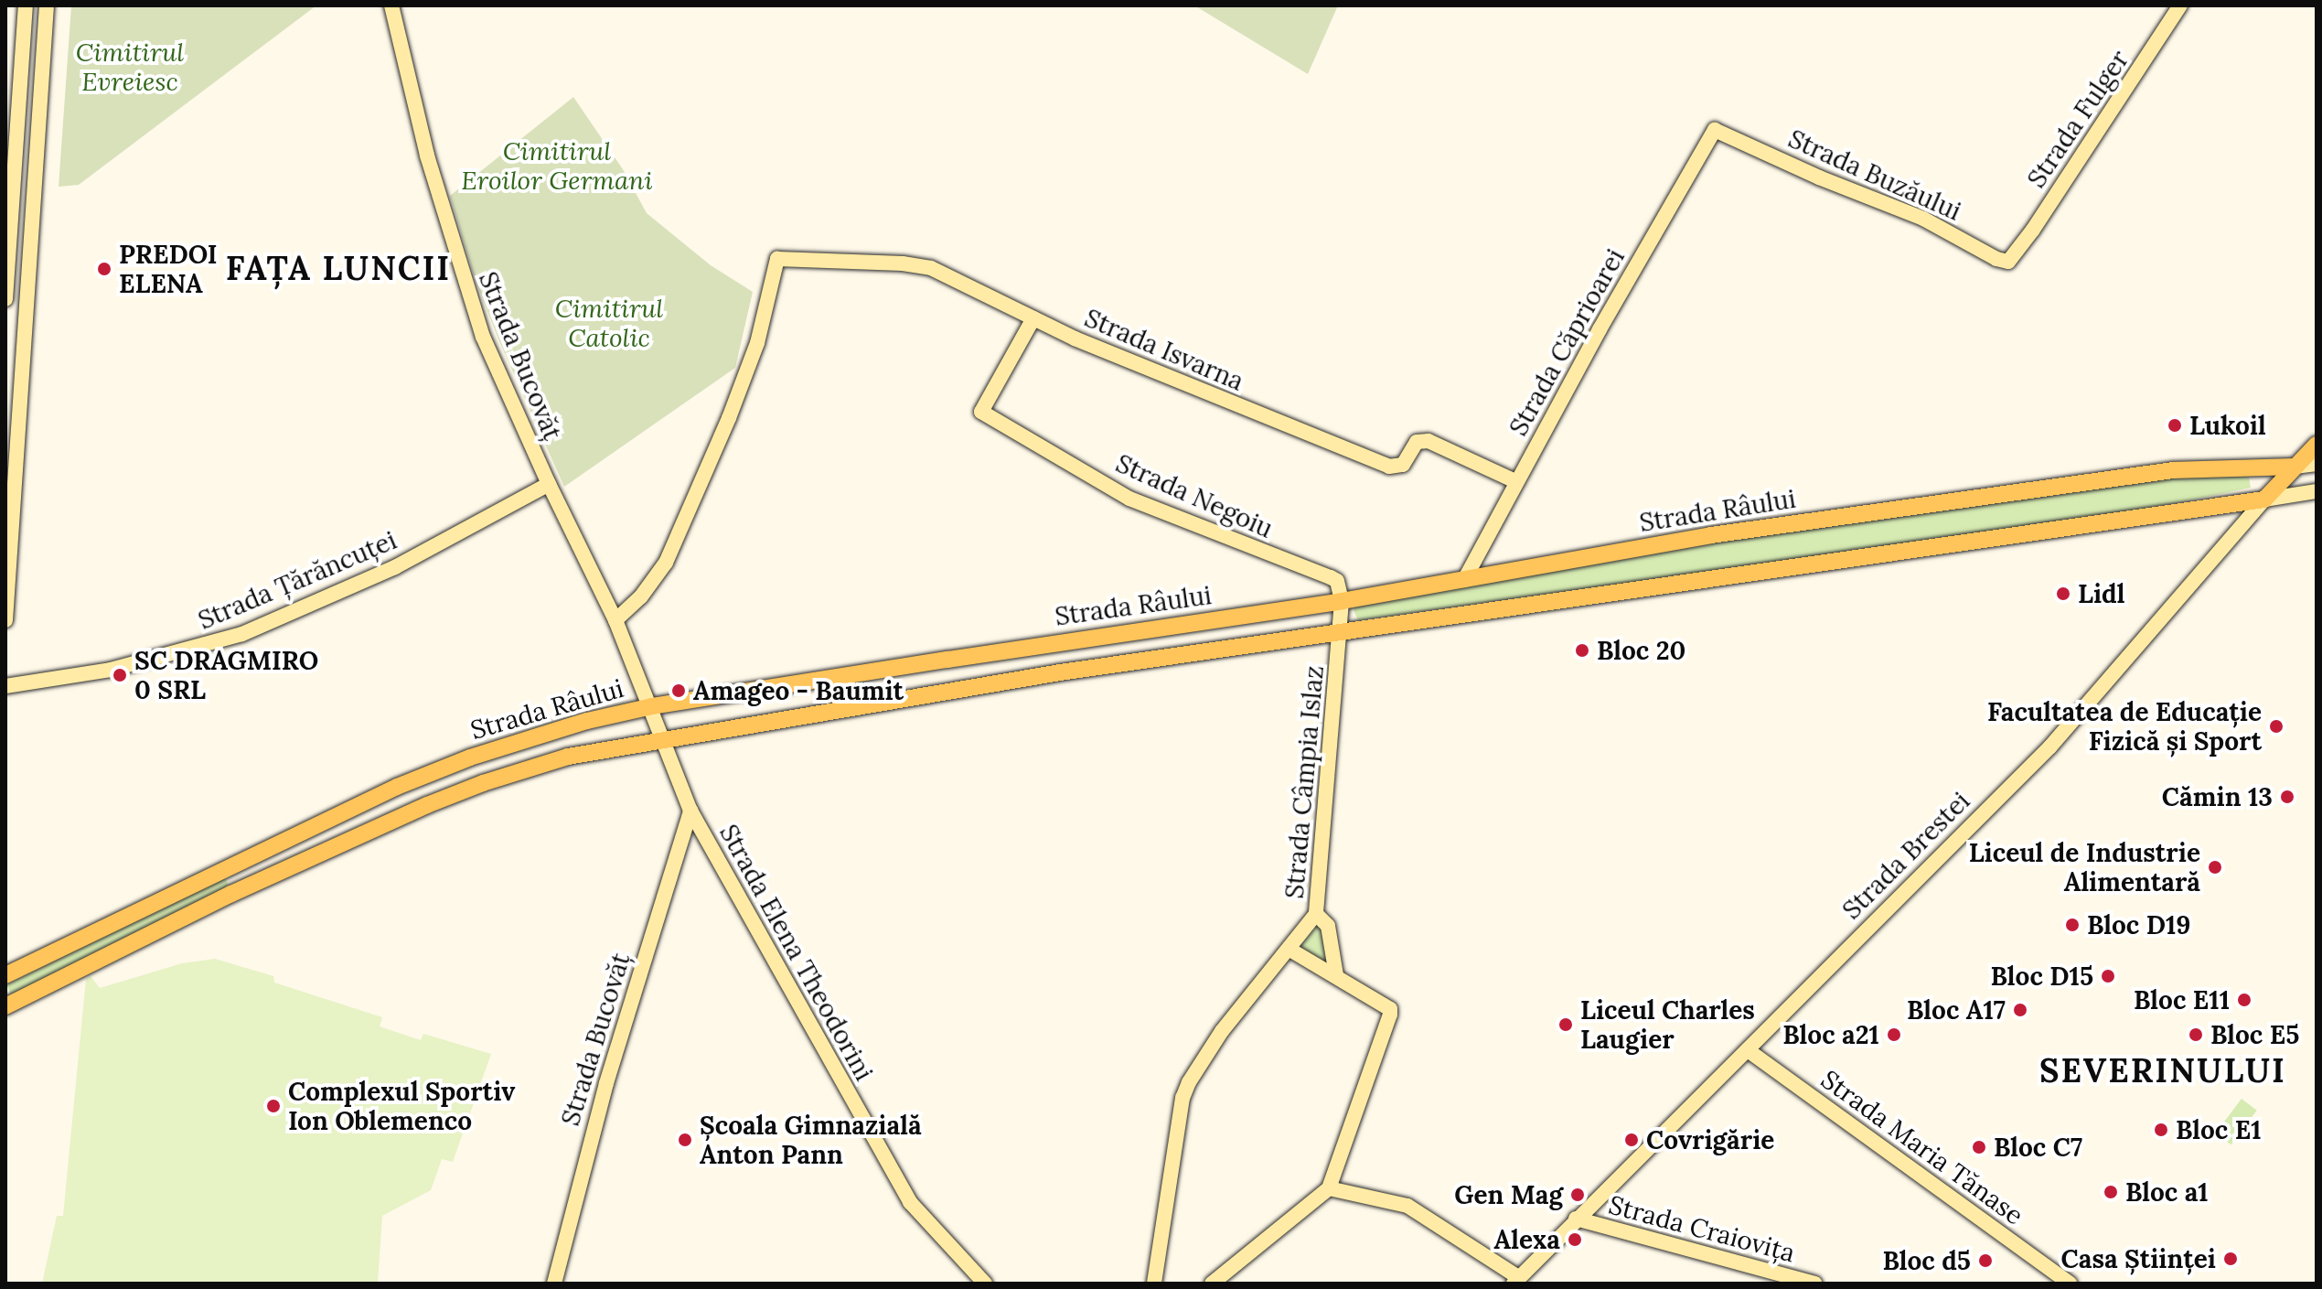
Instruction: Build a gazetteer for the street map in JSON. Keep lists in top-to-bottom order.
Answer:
{
  "streets": {
    "main road": ["Strada Râului", "Strada Brestei"],
    "street": [
      "Strada Fulger",
      "Strada Buzăului",
      "Strada Căprioarei",
      "Strada Isvarna",
      "Strada Bucovăț",
      "Strada Negoiu",
      "Strada Țărăncuței",
      "Strada Câmpia Islaz",
      "Strada Elena Theodorini",
      "Strada Maria Tănase",
      "Strada Craiovița"
    ]
  },
  "crossings": [
    ["Strada Fulger", "Strada Buzăului"],
    ["Strada Buzăului", "Strada Căprioarei"],
    ["Strada Căprioarei", "Strada Isvarna"],
    ["Strada Căprioarei", "Strada Râului"],
    ["Strada Isvarna", "Strada Bucovăț"],
    ["Strada Isvarna", "Strada Negoiu"],
    ["Strada Bucovăț", "Strada Râului"],
    ["Strada Bucovăț", "Strada Țărăncuței"],
    ["Strada Bucovăț", "Strada Elena Theodorini"],
    ["Strada Negoiu", "Strada Râului"],
    ["Strada Negoiu", "Strada Câmpia Islaz"],
    ["Strada Râului", "Strada Câmpia Islaz"],
    ["Strada Râului", "Strada Brestei"],
    ["Strada Râului", "Strada Elena Theodorini"],
    ["Strada Brestei", "Strada Maria Tănase"],
    ["Strada Brestei", "Strada Craiovița"]
  ],
  "districts": ["FAȚA LUNCII", "SEVERINULUI"],
  "parks": ["Cimitirul Evreiesc", "Cimitirul Eroilor Germani", "Cimitirul Catolic"],
  "places": [
    "PREDOI ELENA",
    "Lukoil",
    "Lidl",
    "Bloc 20",
    "SC DRAGMIRO 0 SRL",
    "Amageo - Baumit",
    "Facultatea de Educație Fizică și Sport",
    "Cămin 13",
    "Liceul de Industrie Alimentară",
    "Bloc D19",
    "Bloc D15",
    "Bloc E11",
    "Bloc A17",
    "Liceul Charles Laugier",
    "Bloc a21",
    "Bloc E5",
    "Complexul Sportiv Ion Oblemenco",
    "Bloc E1",
    "Școala Gimnazială Anton Pann",
    "Covrigărie",
    "Bloc C7",
    "Bloc a1",
    "Gen Mag",
    "Alexa",
    "Casa Științei",
    "Bloc d5"
  ]
}
